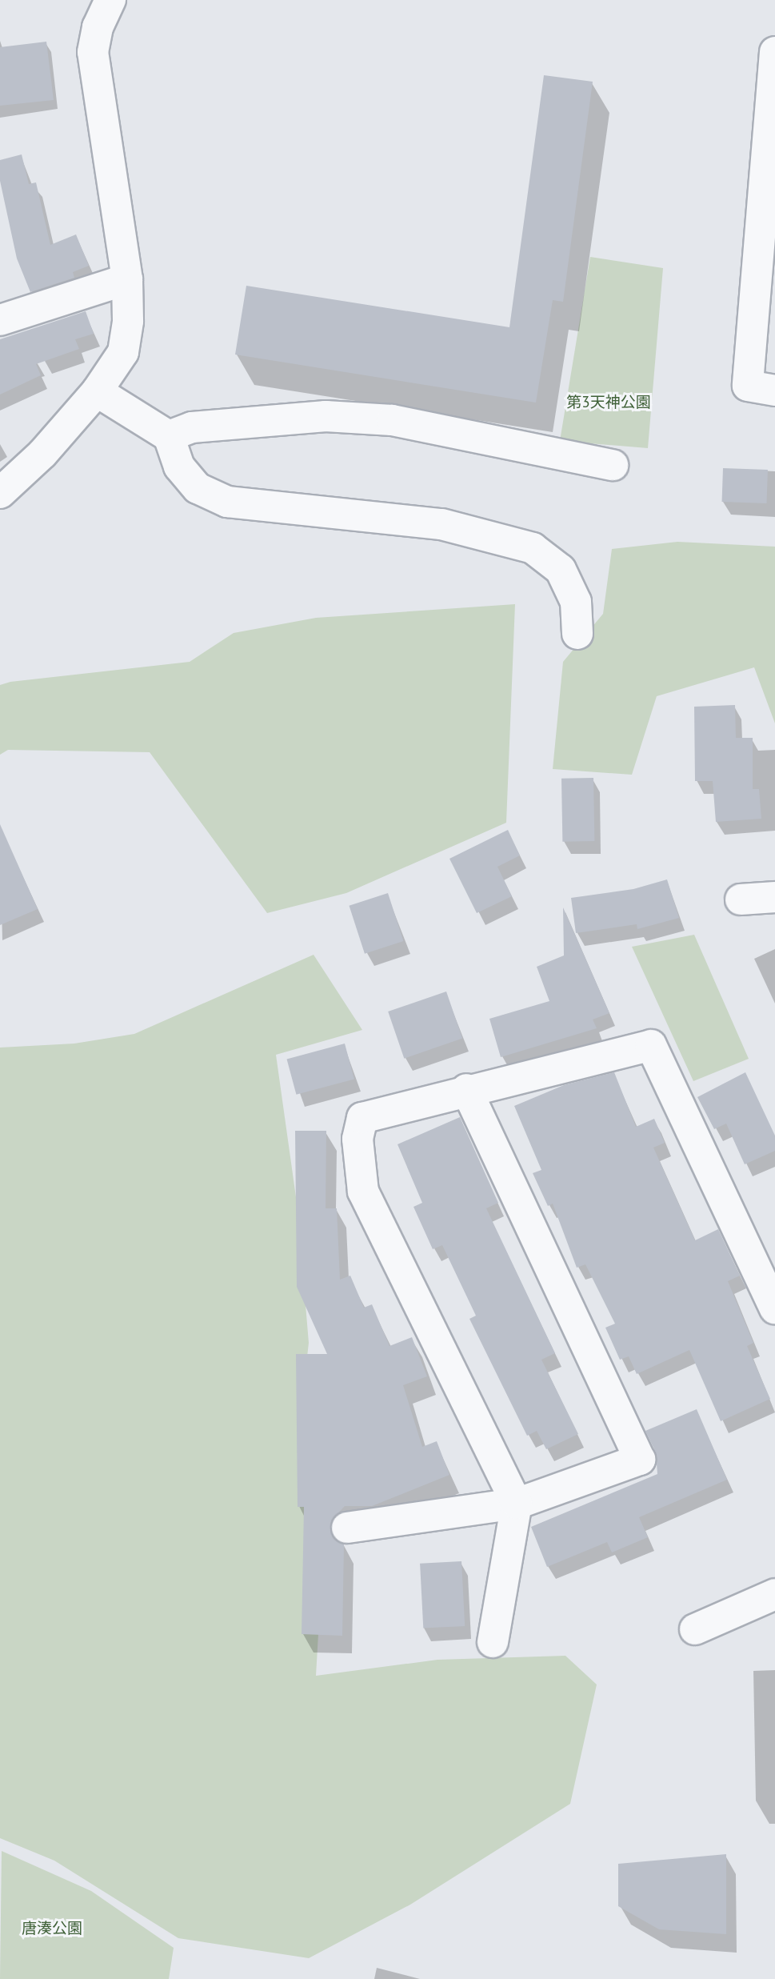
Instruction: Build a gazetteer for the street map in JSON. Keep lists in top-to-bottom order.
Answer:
{
  "parks": ["第3天神公園", "唐湊公園"]
}
